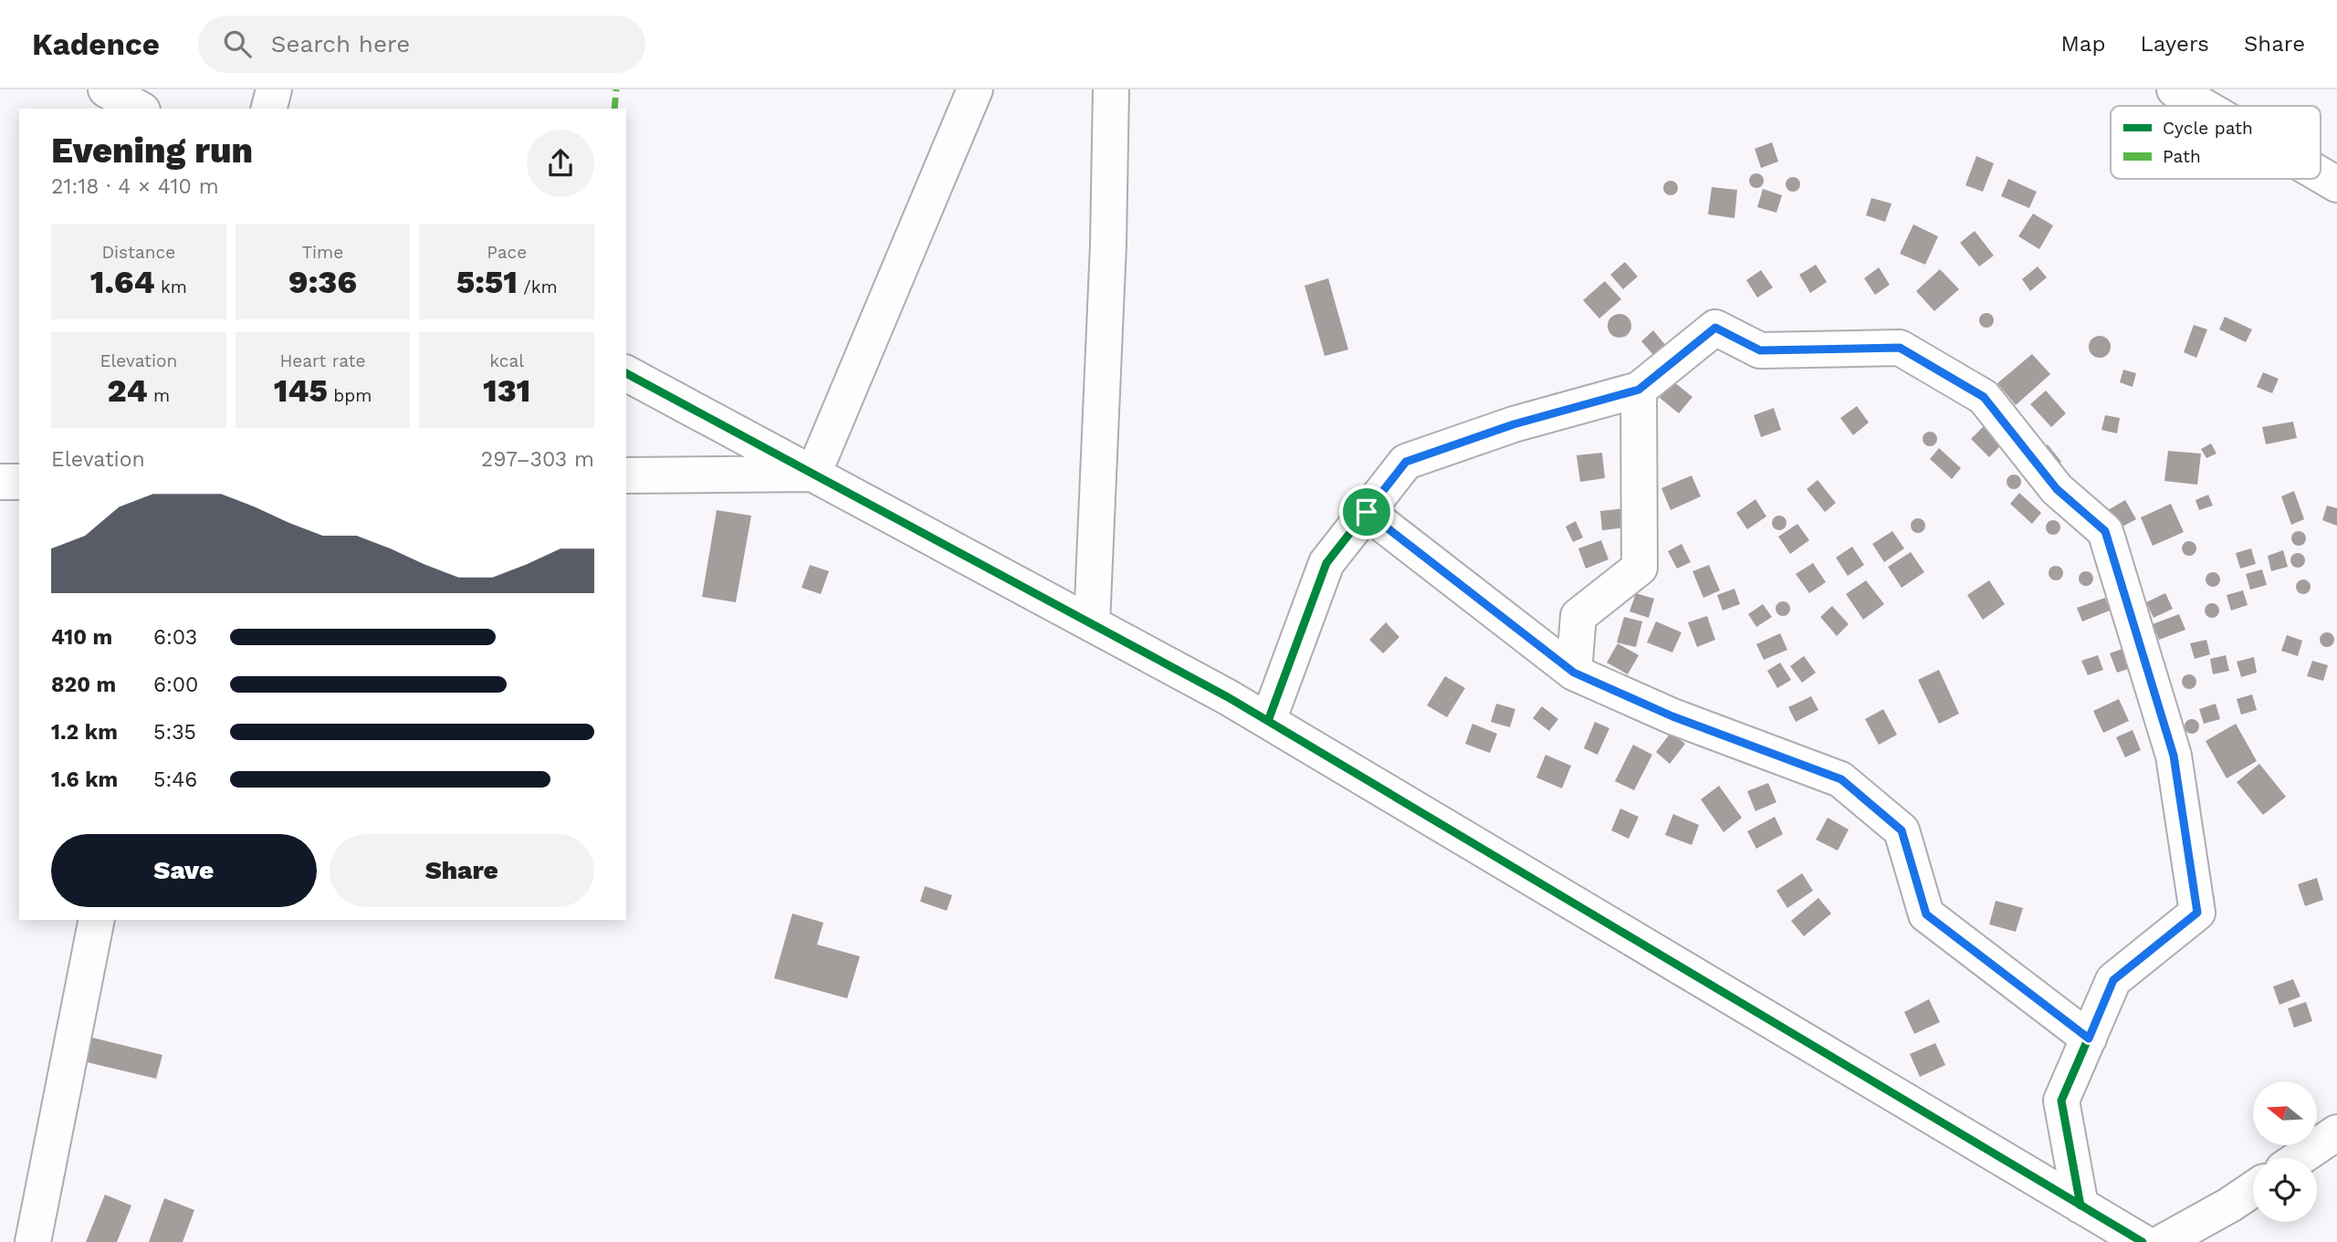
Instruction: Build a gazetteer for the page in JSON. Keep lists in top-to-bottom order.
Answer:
{
  "legend": ["Cycle path", "Path"],
  "north": "left",
  "page": {
    "header": "Kadence",
    "search": "Search here",
    "nav": ["Map", "Layers", "Share"],
    "heading": ["Evening run", "21:18 · 4 × 410 m"],
    "stats": [
      ["Distance", "1.64 km"],
      ["Time", "9:36"],
      ["Pace", "5:51 /km"],
      ["Elevation", "24 m"],
      ["Heart rate", "145 bpm"],
      ["kcal", "131"]
    ],
    "chart": ["Elevation", "297–303 m"],
    "list": [
      {
        "name": "410 m",
        "note": "6:03"
      },
      {
        "name": "820 m",
        "note": "6:00"
      },
      {
        "name": "1.2 km",
        "note": "5:35"
      },
      {
        "name": "1.6 km",
        "note": "5:46"
      }
    ],
    "buttons": ["Save", "Share"]
  }
}
